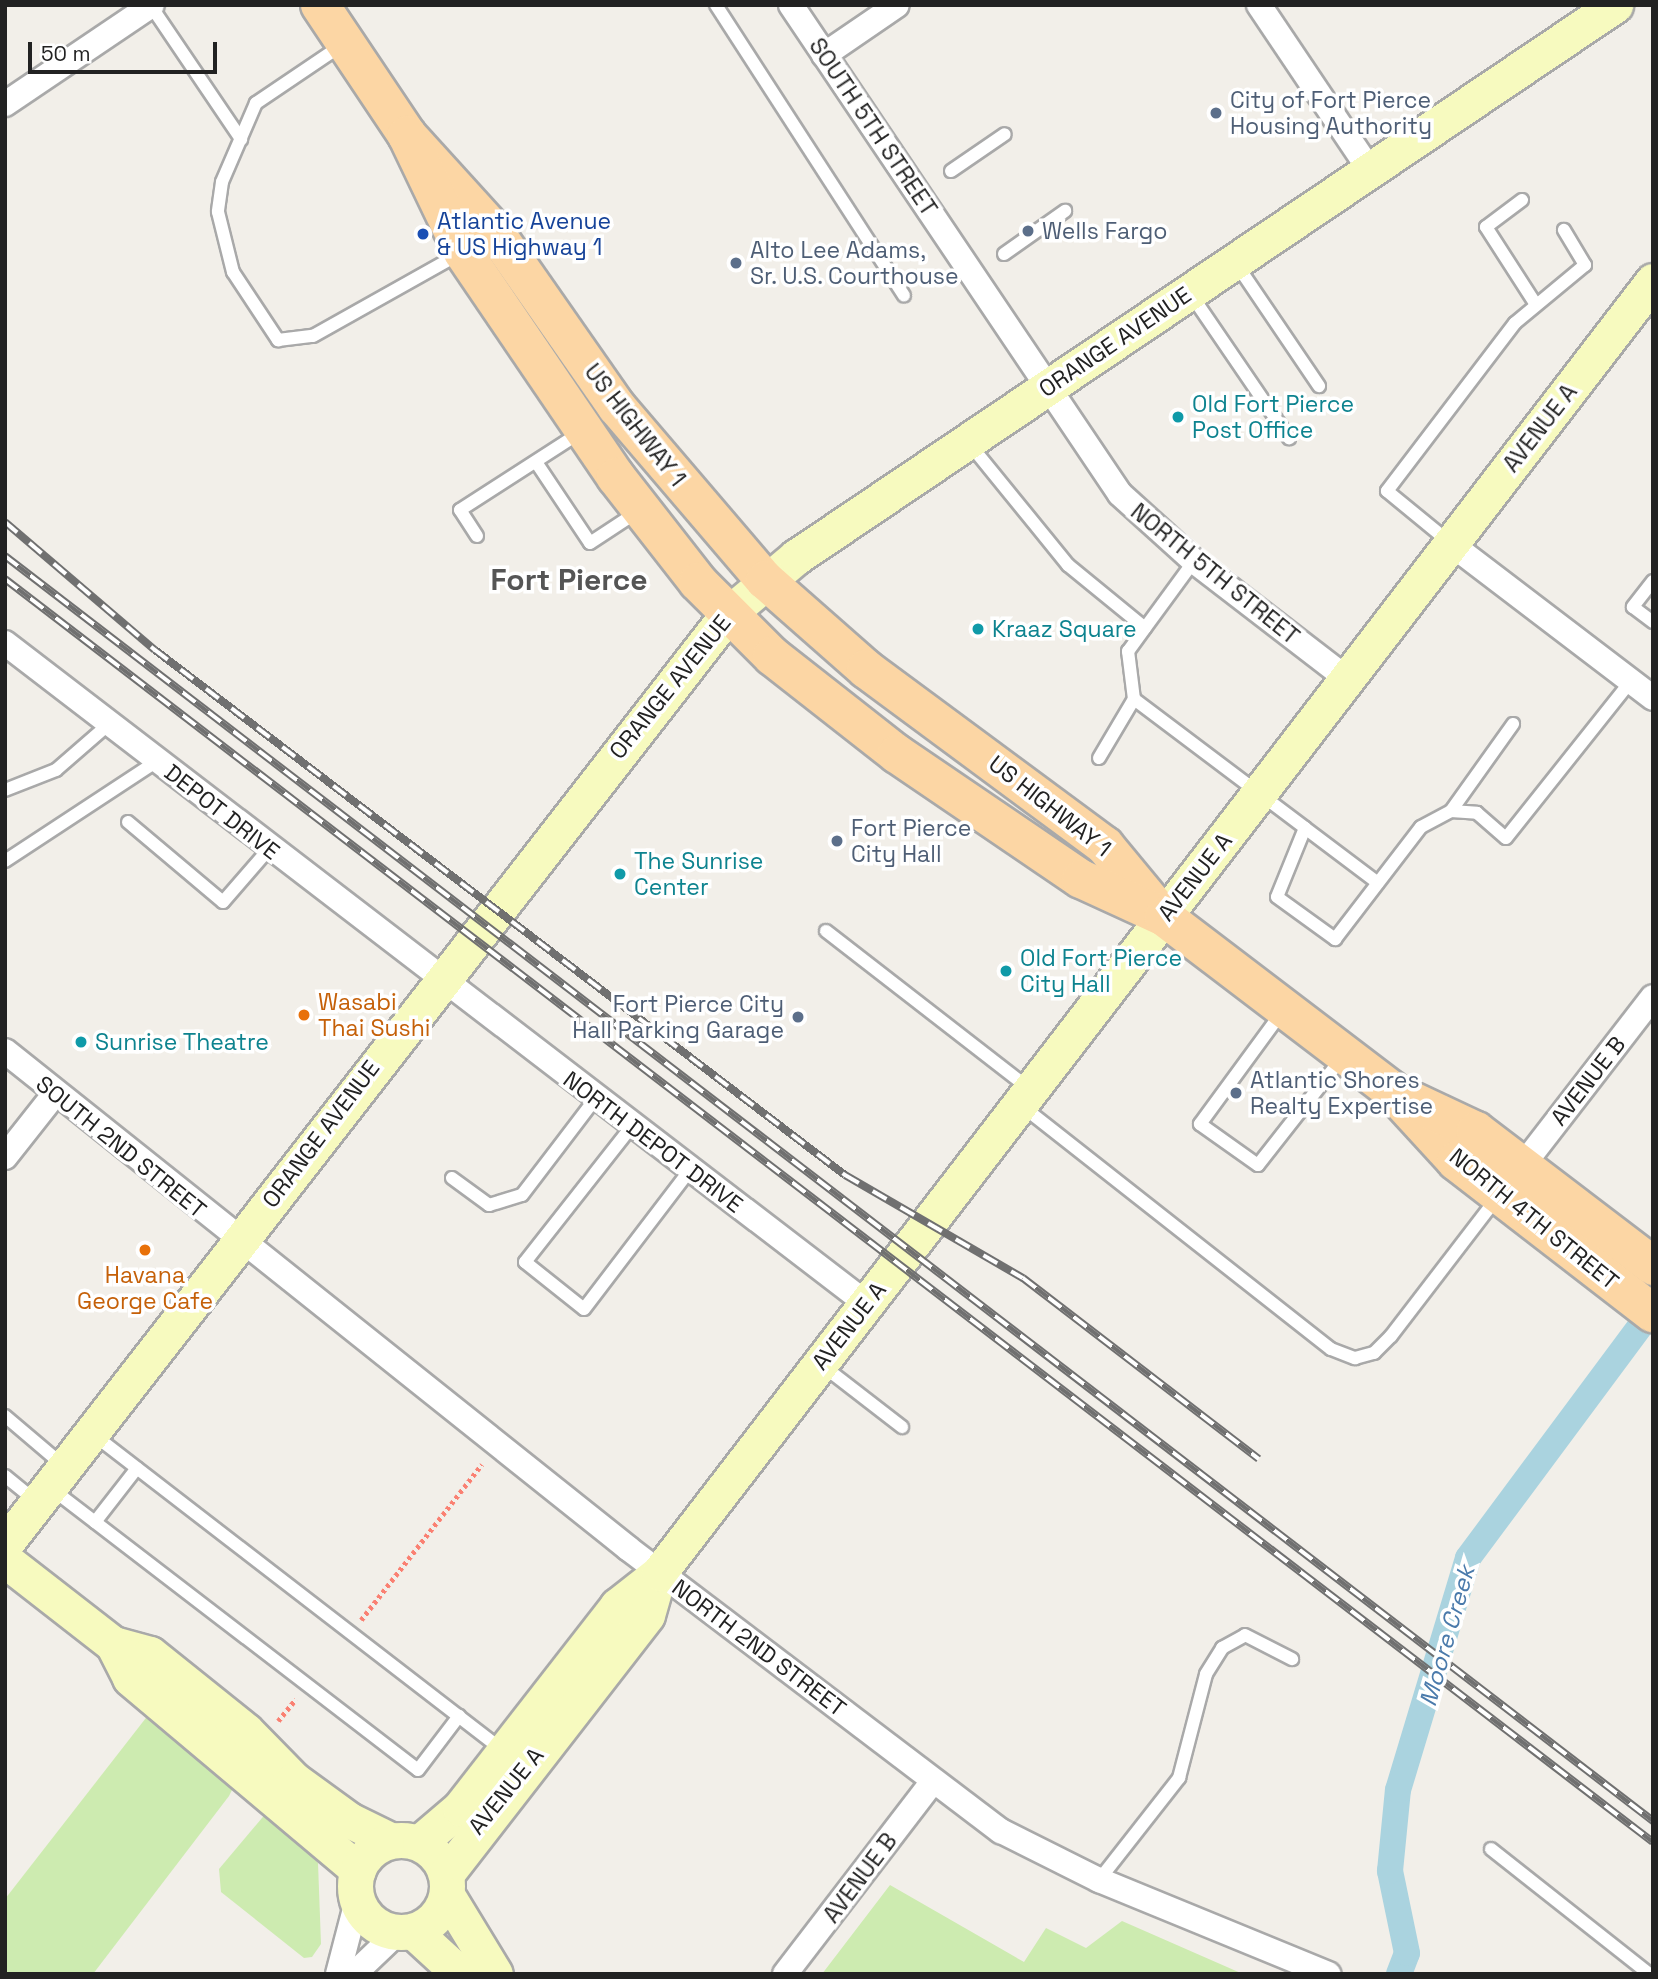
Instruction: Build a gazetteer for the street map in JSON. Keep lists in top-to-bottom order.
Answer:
{
  "streets": {
    "main road": ["US HIGHWAY 1", "NORTH 4TH STREET"],
    "street": [
      "SOUTH 5TH STREET",
      "ORANGE AVENUE",
      "AVENUE A",
      "NORTH 5TH STREET",
      "DEPOT DRIVE",
      "AVENUE B",
      "NORTH DEPOT DRIVE",
      "SOUTH 2ND STREET",
      "NORTH 2ND STREET"
    ]
  },
  "crossings": [
    ["SOUTH 5TH STREET", "ORANGE AVENUE"],
    ["SOUTH 5TH STREET", "NORTH 5TH STREET"],
    ["ORANGE AVENUE", "US HIGHWAY 1"],
    ["ORANGE AVENUE", "NORTH 5TH STREET"],
    ["ORANGE AVENUE", "DEPOT DRIVE"],
    ["ORANGE AVENUE", "NORTH DEPOT DRIVE"],
    ["ORANGE AVENUE", "SOUTH 2ND STREET"],
    ["ORANGE AVENUE", "NORTH 2ND STREET"],
    ["US HIGHWAY 1", "AVENUE A"],
    ["US HIGHWAY 1", "NORTH 4TH STREET"],
    ["AVENUE A", "NORTH 5TH STREET"],
    ["AVENUE A", "NORTH DEPOT DRIVE"],
    ["AVENUE A", "NORTH 4TH STREET"],
    ["AVENUE A", "NORTH 2ND STREET"],
    ["DEPOT DRIVE", "NORTH DEPOT DRIVE"],
    ["AVENUE B", "NORTH 4TH STREET"],
    ["AVENUE B", "NORTH 2ND STREET"],
    ["SOUTH 2ND STREET", "NORTH 2ND STREET"]
  ],
  "districts": ["Fort Pierce"],
  "water": ["Moore Creek"],
  "places": [
    "City of Fort Pierce Housing Authority",
    "Wells Fargo",
    "Atlantic Avenue & US Highway 1",
    "Alto Lee Adams, Sr. U.S. Courthouse",
    "Old Fort Pierce Post Office",
    "Kraaz Square",
    "Fort Pierce City Hall",
    "The Sunrise Center",
    "Old Fort Pierce City Hall",
    "Wasabi Thai Sushi",
    "Fort Pierce City Hall Parking Garage",
    "Sunrise Theatre",
    "Atlantic Shores Realty Expertise",
    "Havana George Cafe"
  ],
  "scale_bar": "50 m"
}
